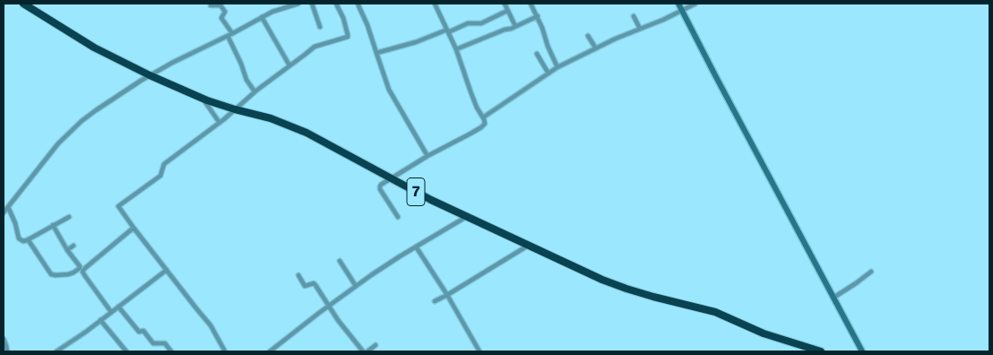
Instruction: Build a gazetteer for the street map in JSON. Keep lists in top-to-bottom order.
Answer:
{
  "streets": {
    "highway": ["7"]
  }
}
